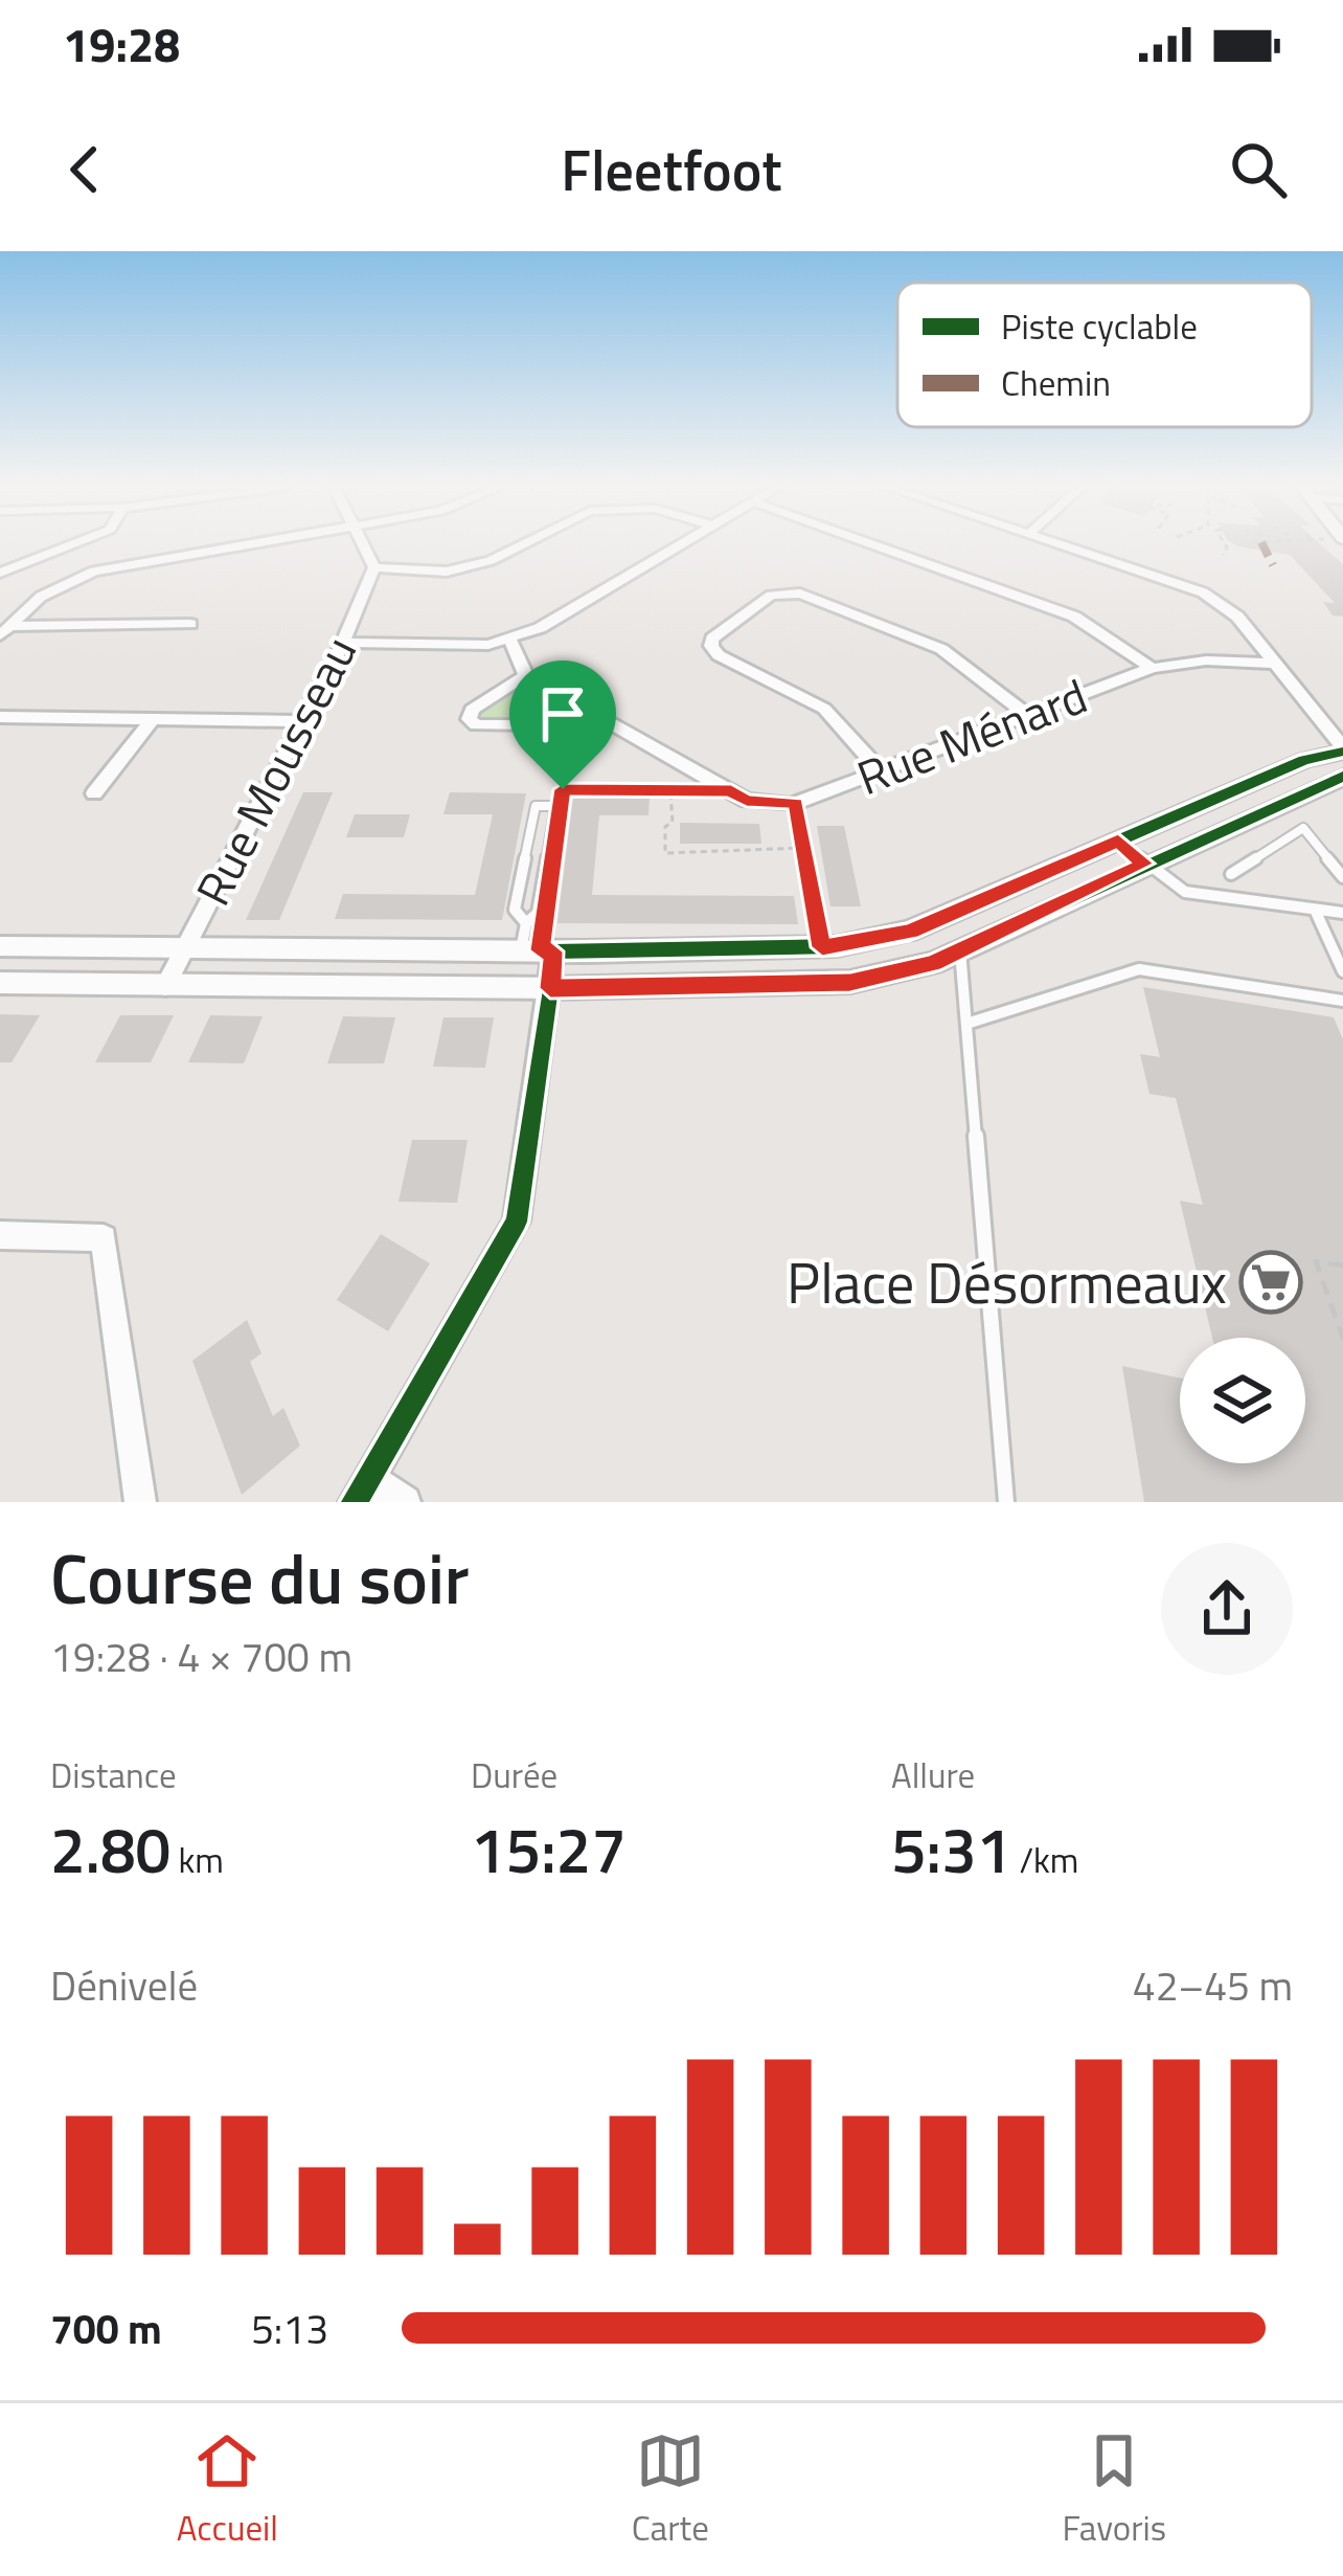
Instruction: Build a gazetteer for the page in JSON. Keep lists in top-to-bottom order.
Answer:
{
  "streets": {
    "street": ["Rue Ménard", "Rue Mousseau"]
  },
  "places": {
    "supermarket": ["Place Désormeaux"]
  },
  "legend": ["Piste cyclable", "Chemin"],
  "page": {
    "status": "19:28",
    "header": "Fleetfoot",
    "heading": ["Course du soir", "19:28 · 4 × 700 m"],
    "stats": [
      ["Distance", "2.80 km"],
      ["Durée", "15:27"],
      ["Allure", "5:31 /km"]
    ],
    "chart": ["Dénivelé", "42–45 m"],
    "list": [
      {
        "name": "700 m",
        "note": "5:13"
      }
    ],
    "tabs": ["Accueil", "Carte", "Favoris"]
  }
}
